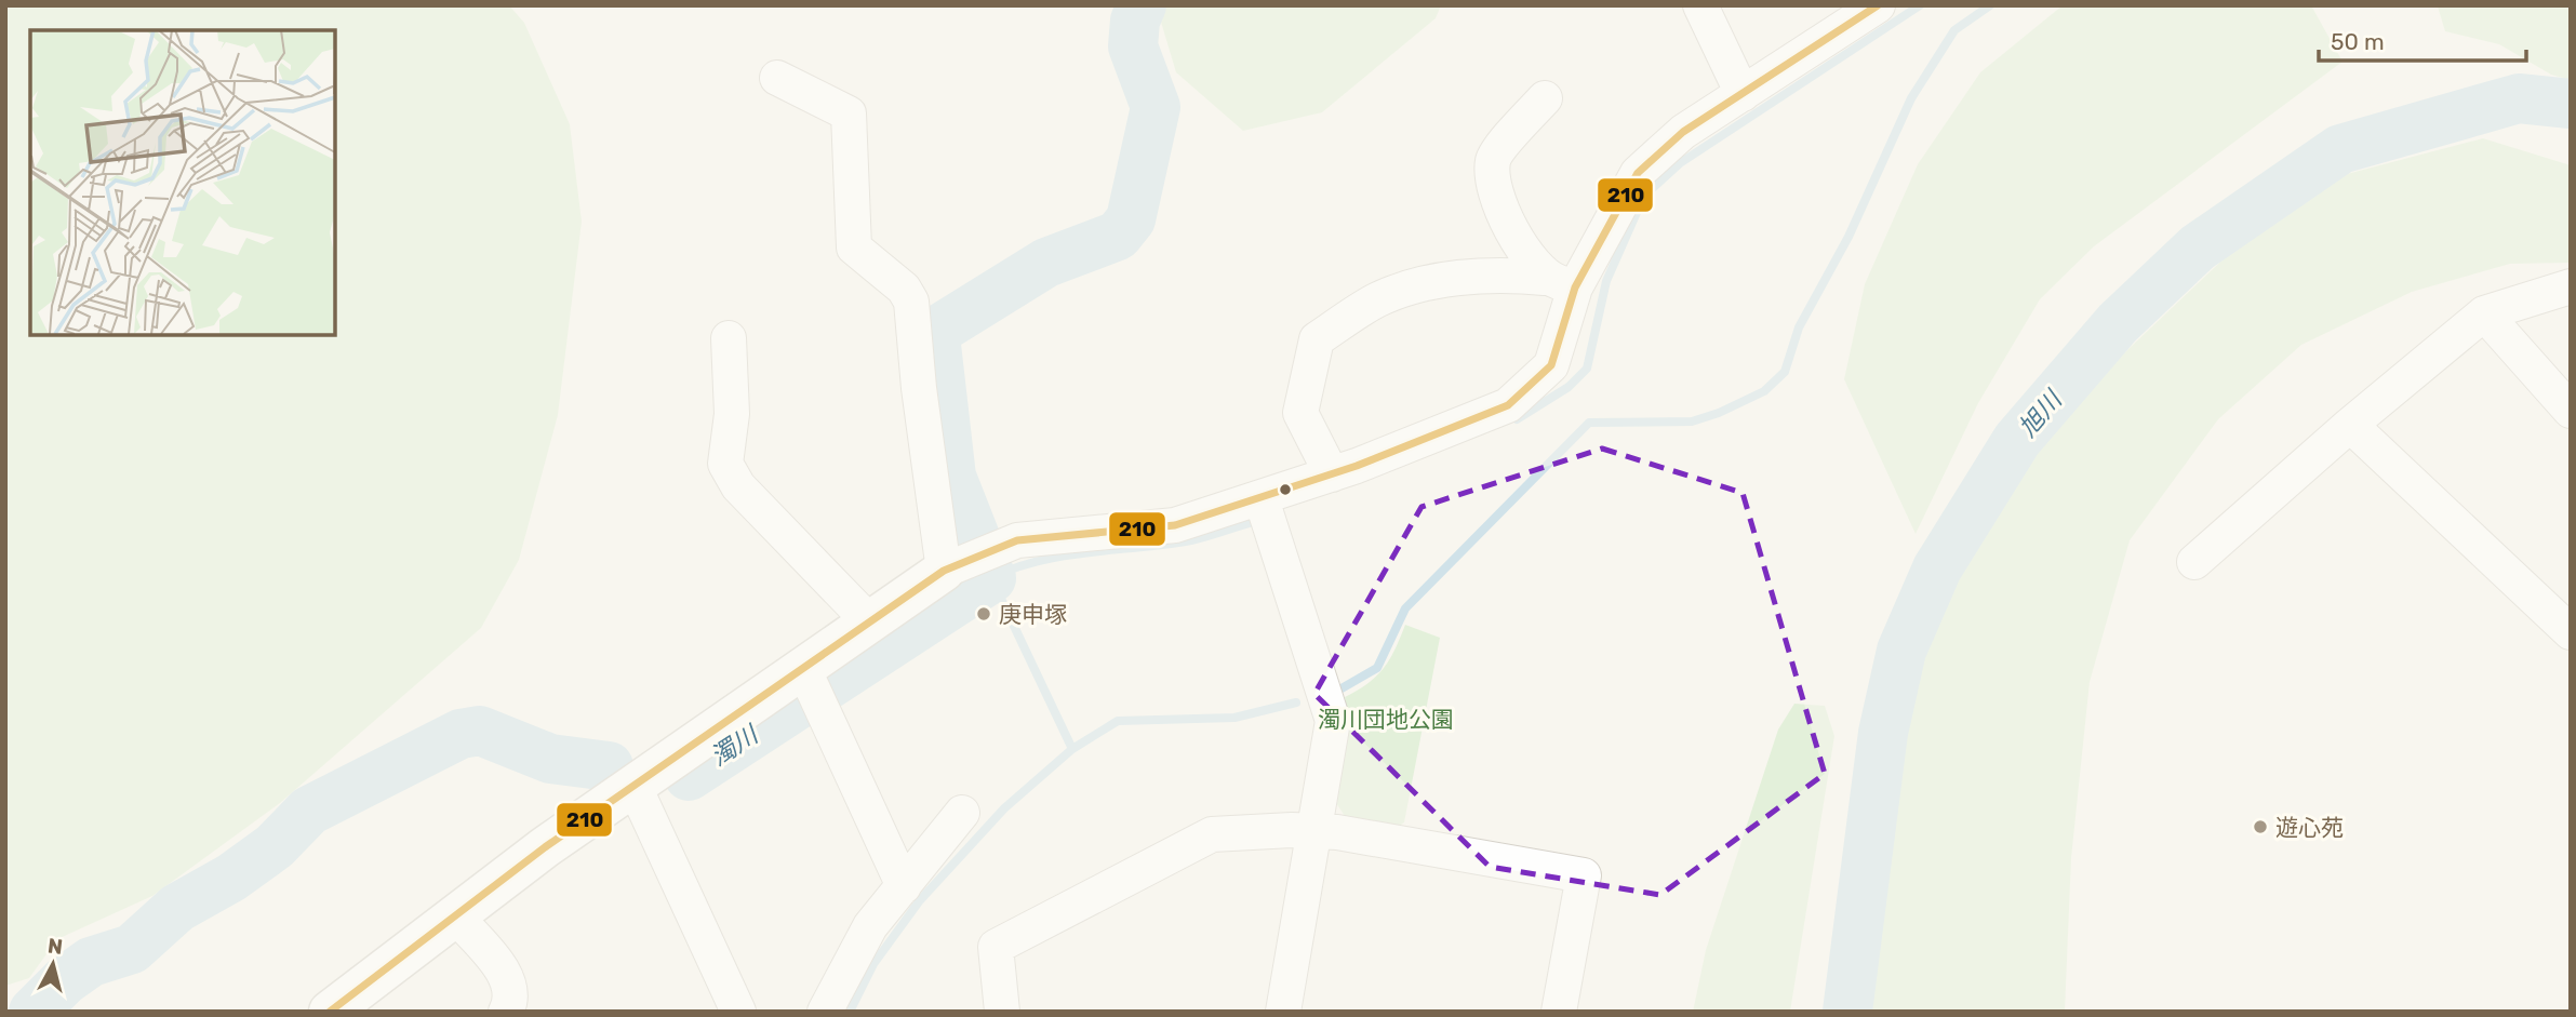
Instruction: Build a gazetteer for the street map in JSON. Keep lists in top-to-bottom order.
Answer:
{
  "water": ["旭川", "濁川"],
  "parks": ["濁川団地公園"],
  "places": ["庚申塚", "遊心苑"],
  "lines": ["transit line 210"],
  "scale_bar": "50 m",
  "north": "top"
}
